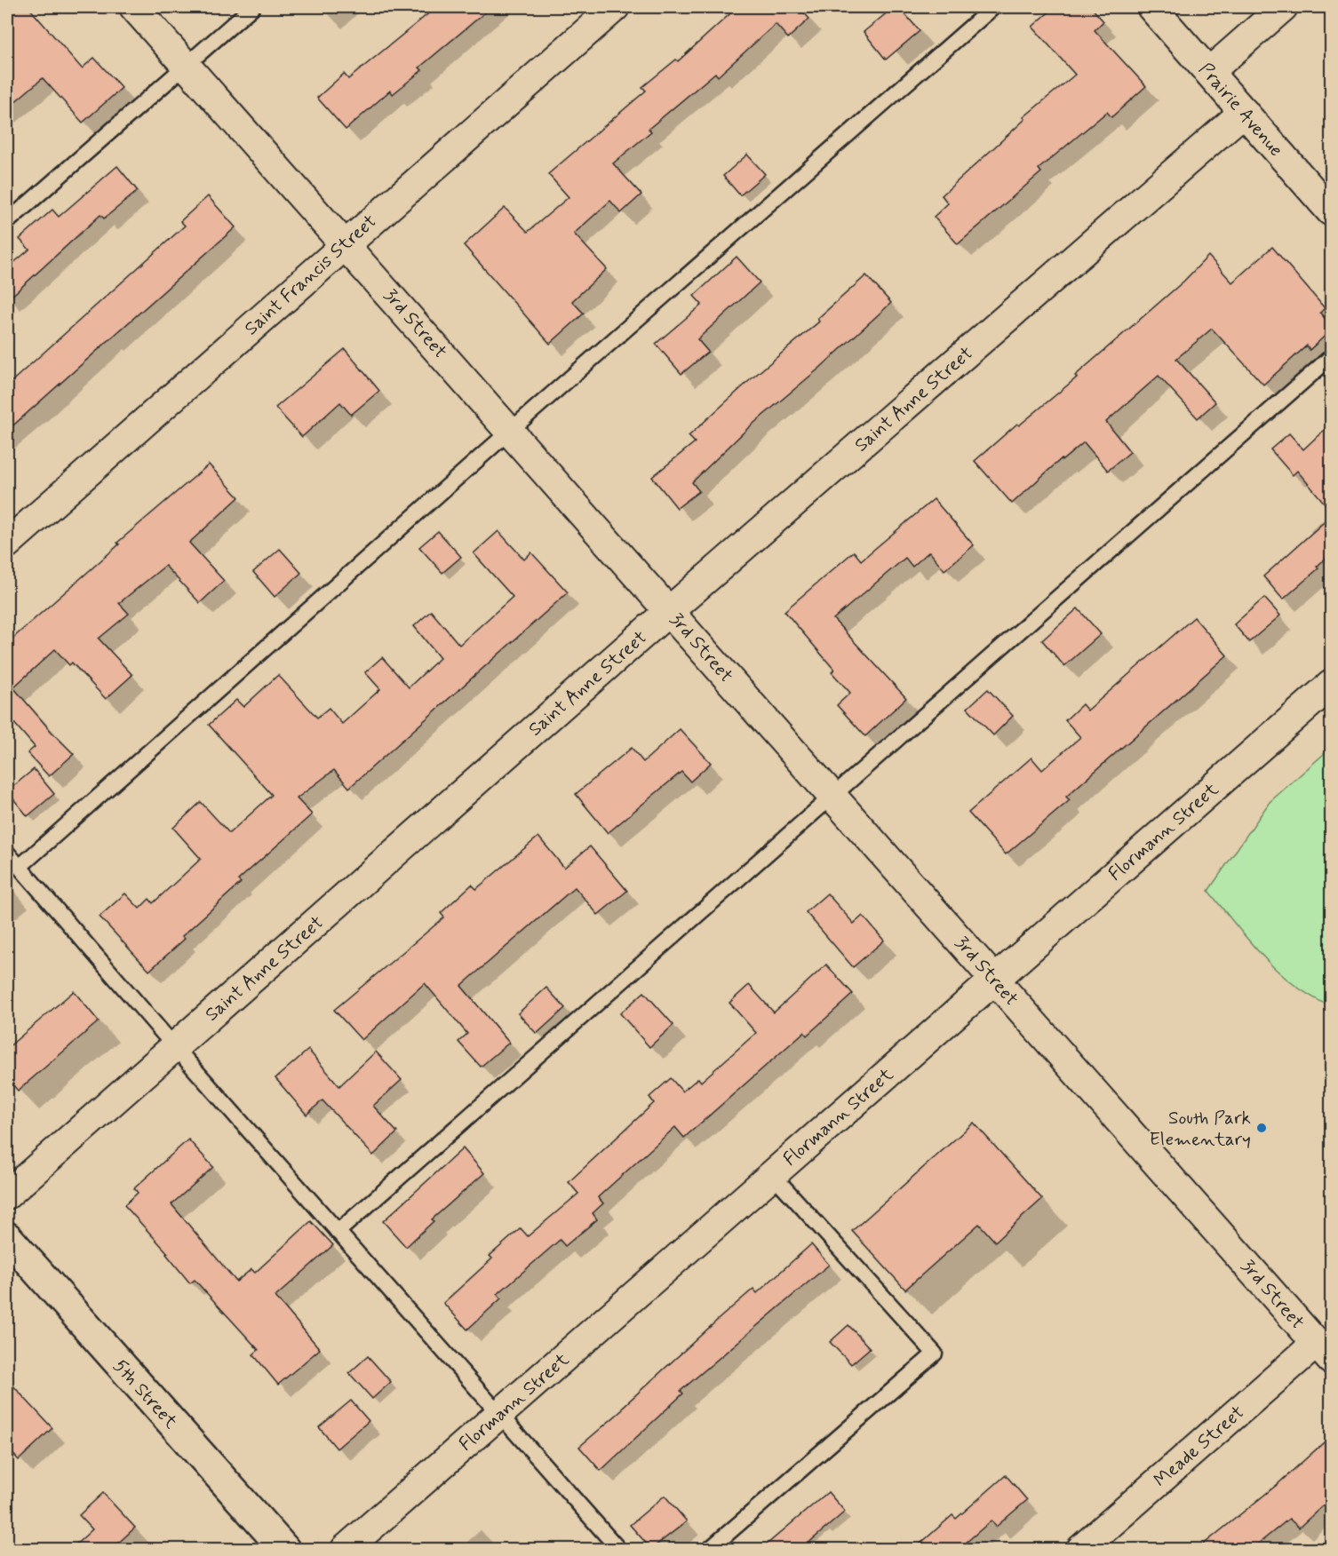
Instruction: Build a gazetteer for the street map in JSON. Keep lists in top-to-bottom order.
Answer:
{
  "streets": {
    "main road": ["5th Street"],
    "street": [
      "Prairie Avenue",
      "Saint Francis Street",
      "3rd Street",
      "Saint Anne Street",
      "Flormann Street",
      "Meade Street"
    ]
  },
  "crossings": [
    ["Prairie Avenue", "Saint Anne Street"],
    ["Saint Francis Street", "3rd Street"],
    ["3rd Street", "Saint Anne Street"],
    ["3rd Street", "Flormann Street"],
    ["3rd Street", "Meade Street"]
  ],
  "places": ["South Park Elementary"]
}
